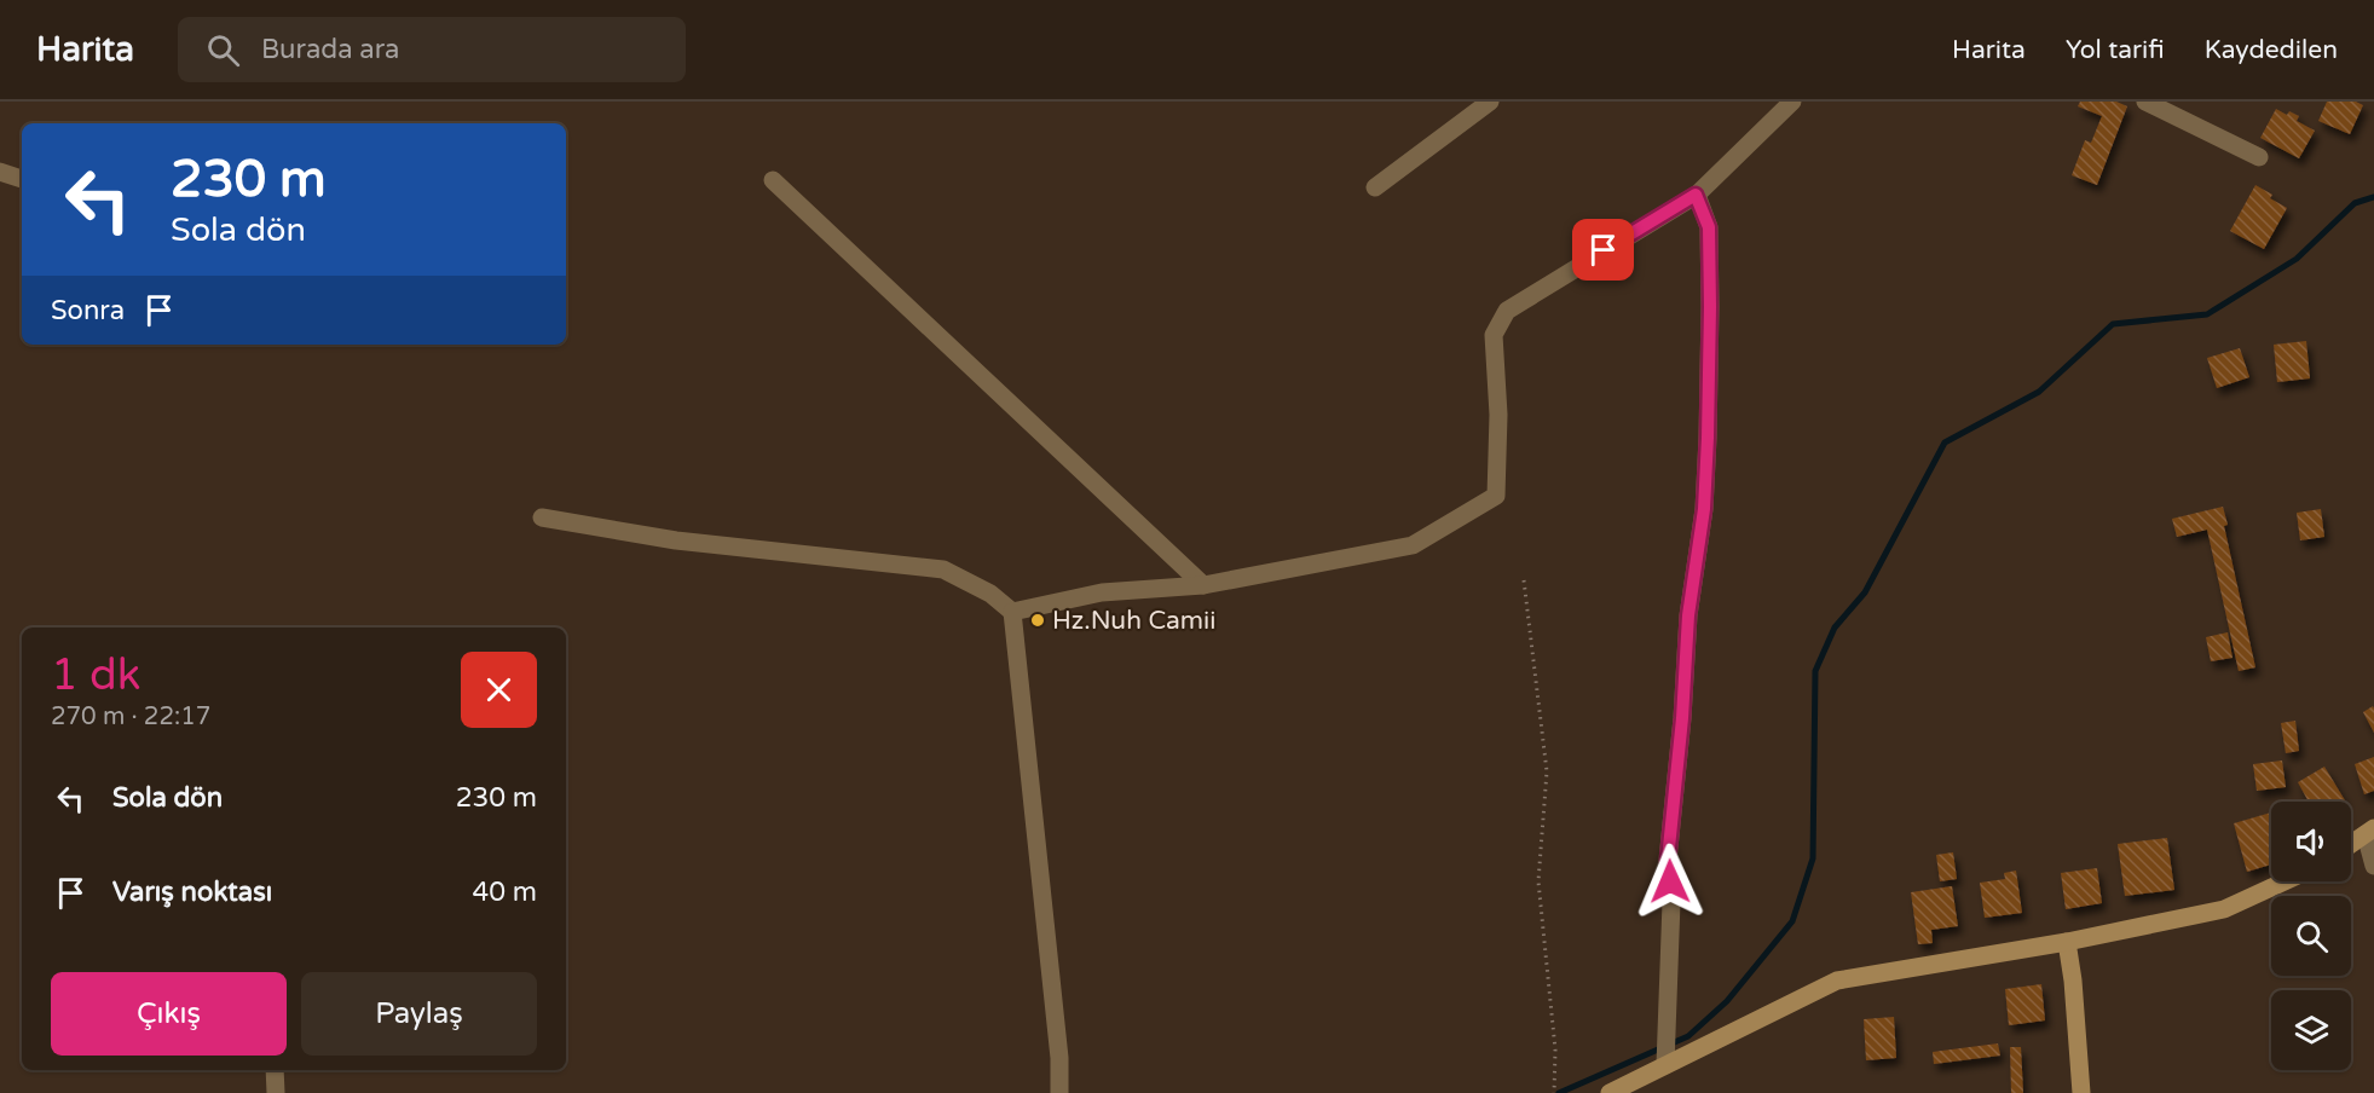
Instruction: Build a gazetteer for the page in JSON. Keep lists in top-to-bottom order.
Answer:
{
  "places": ["Hz.Nuh Camii"],
  "page": {
    "header": "Harita",
    "search": "Burada ara",
    "nav": ["Harita", "Yol tarifi", "Kaydedilen"],
    "turn": ["230 m", "Sola dön"],
    "then": "Sonra",
    "heading": ["1 dk", "270 m · 22:17"],
    "list": [
      {
        "name": "Sola dön",
        "value": "230 m"
      },
      {
        "name": "Varış noktası",
        "value": "40 m"
      }
    ],
    "buttons": ["Çıkış", "Paylaş"]
  }
}
